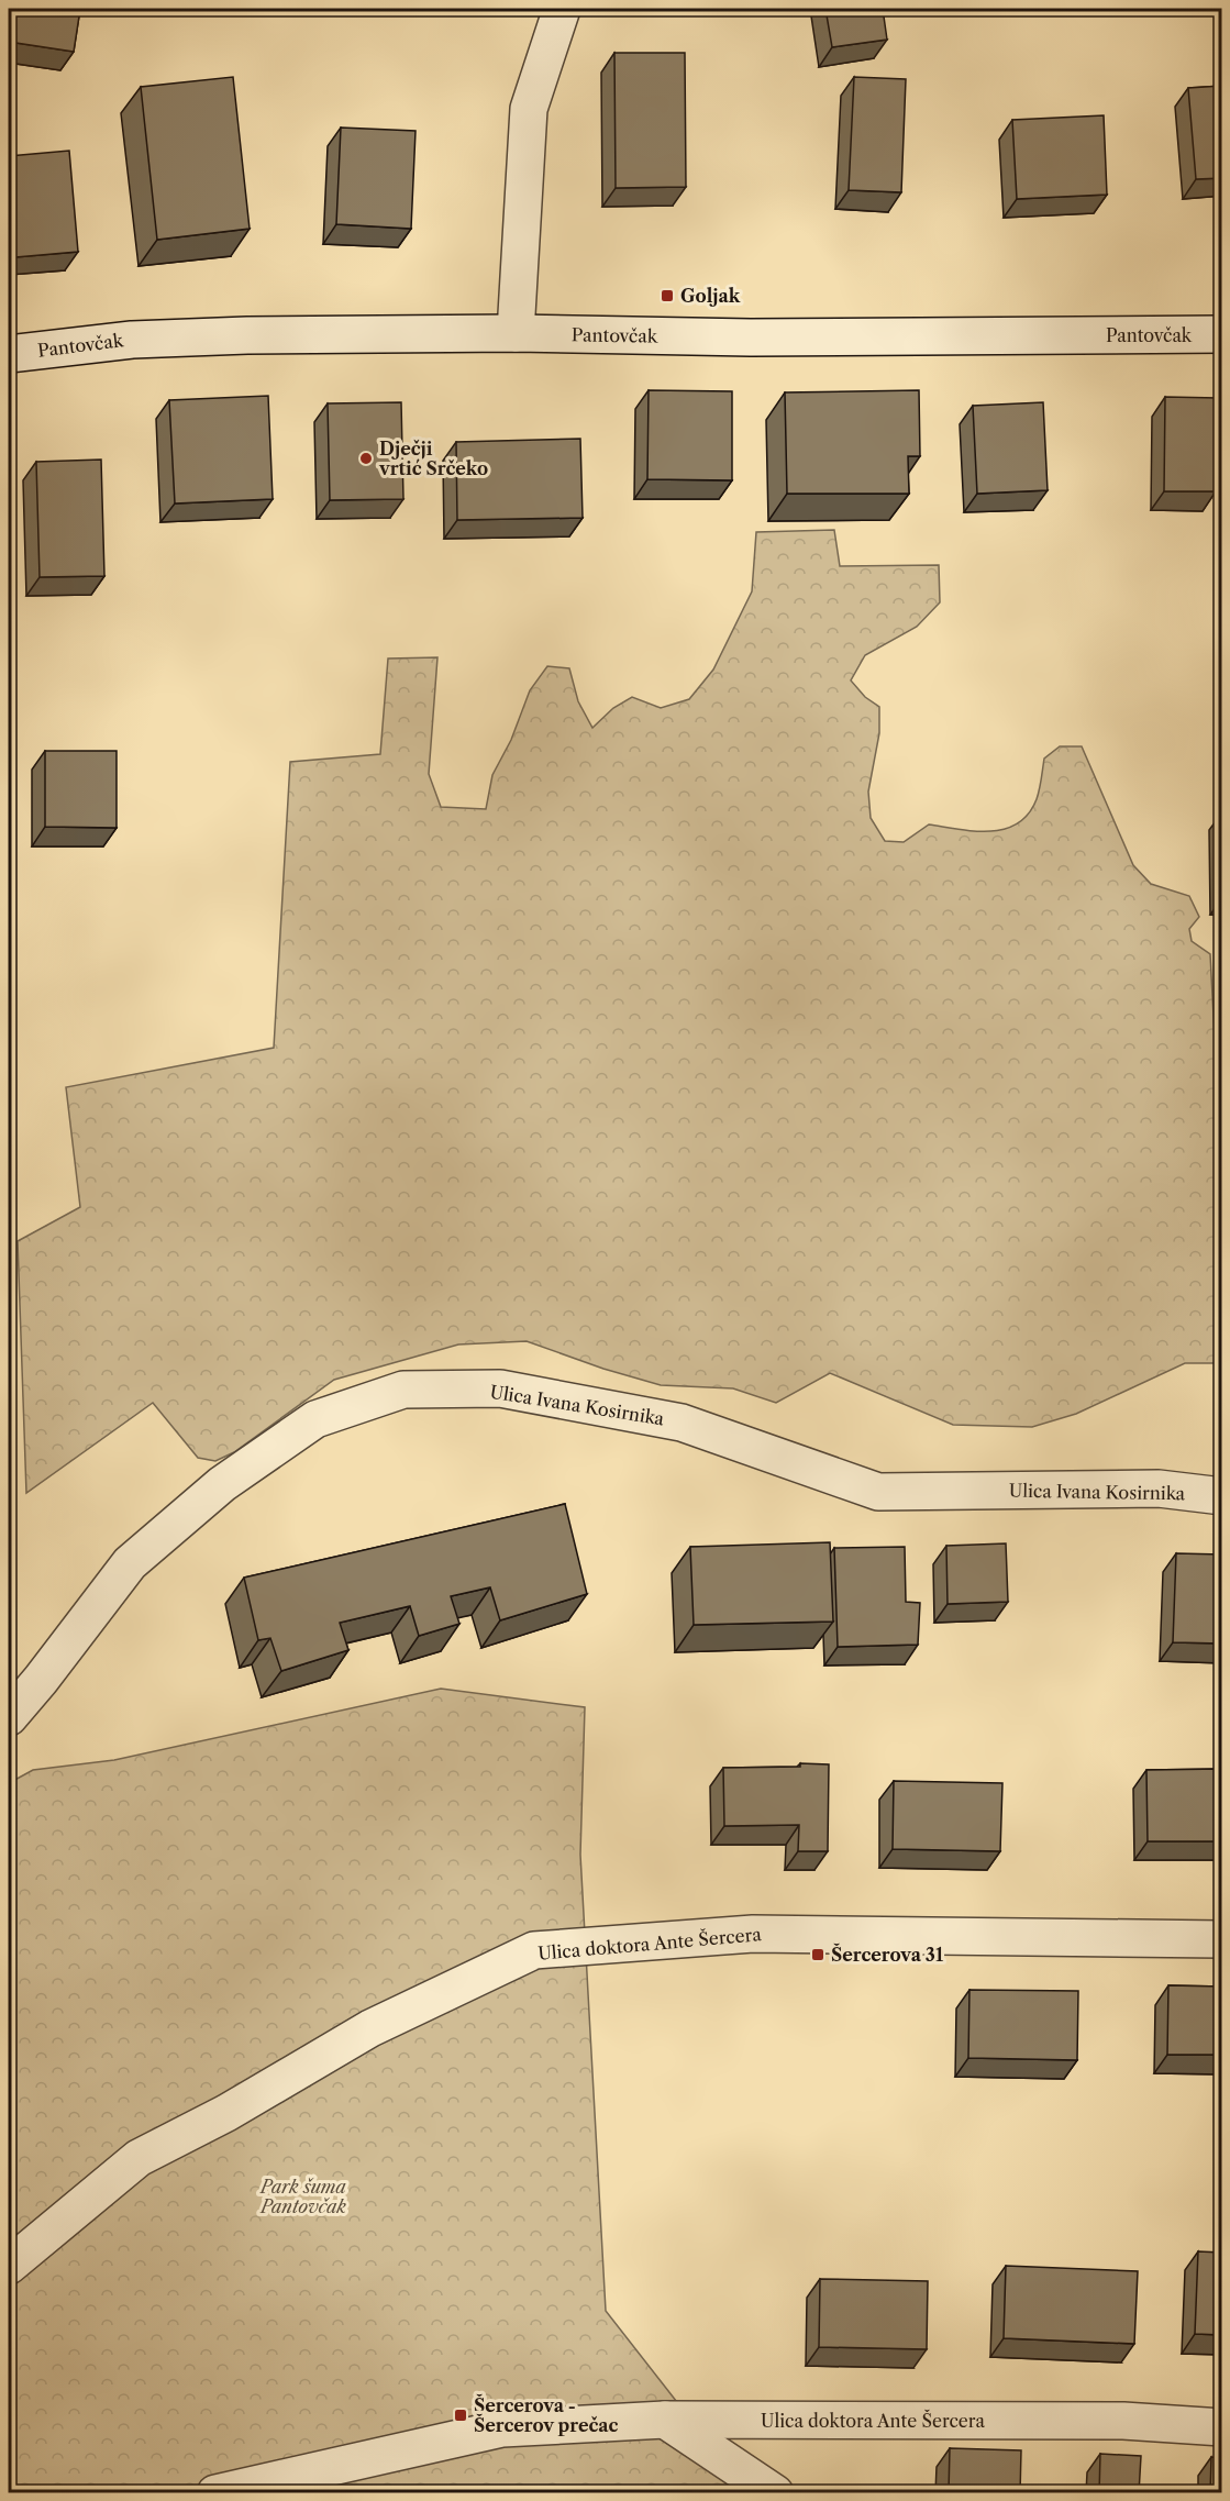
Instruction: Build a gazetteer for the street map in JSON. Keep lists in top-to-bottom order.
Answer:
{
  "streets": {
    "street": ["Pantovčak", "Ulica Ivana Kosirnika", "Ulica doktora Ante Šercera"]
  },
  "parks": ["Park šuma Pantovčak"],
  "places": {
    "transit": ["Goljak", "Šercerova 31", "Šercerova - Šercerov prečac"],
    "other": ["Dječji vrtić Srčeko"]
  }
}
